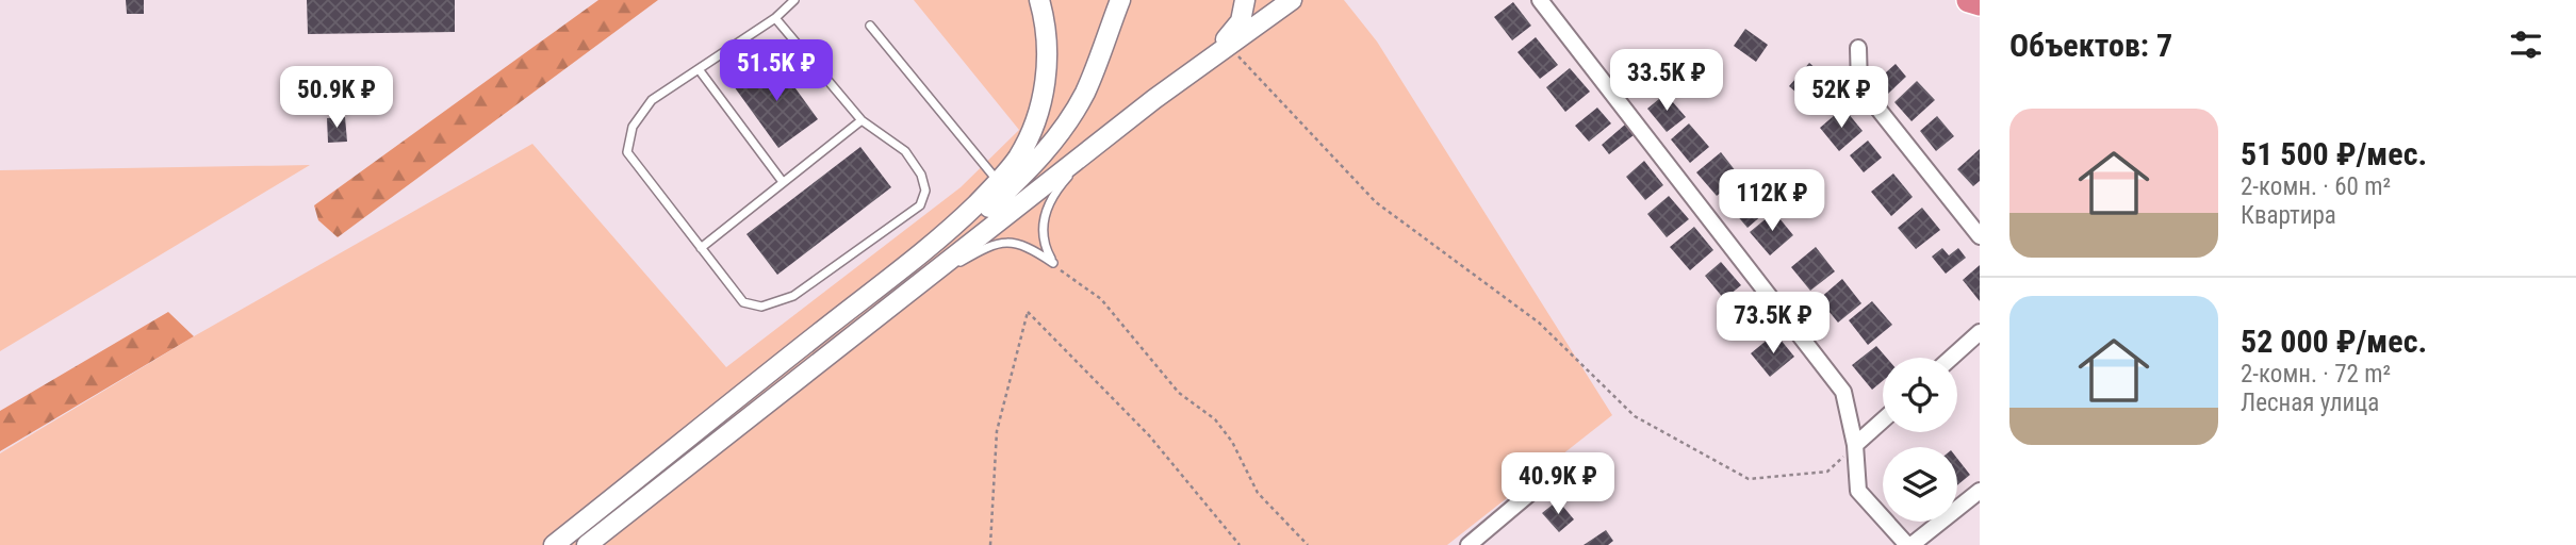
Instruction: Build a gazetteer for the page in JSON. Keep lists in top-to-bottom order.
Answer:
{
  "page": {
    "heading": "Объектов: 7",
    "price": [
      "51.5K ₽",
      "33.5K ₽",
      "50.9K ₽",
      "52K ₽",
      "112K ₽",
      "73.5K ₽",
      "40.9K ₽"
    ],
    "list": [
      {
        "name": "51 500 ₽/мес.",
        "note": "2-комн. · 60 m² · Квартира"
      },
      {
        "name": "52 000 ₽/мес.",
        "note": "2-комн. · 72 m² · Лесная улица"
      }
    ]
  }
}
